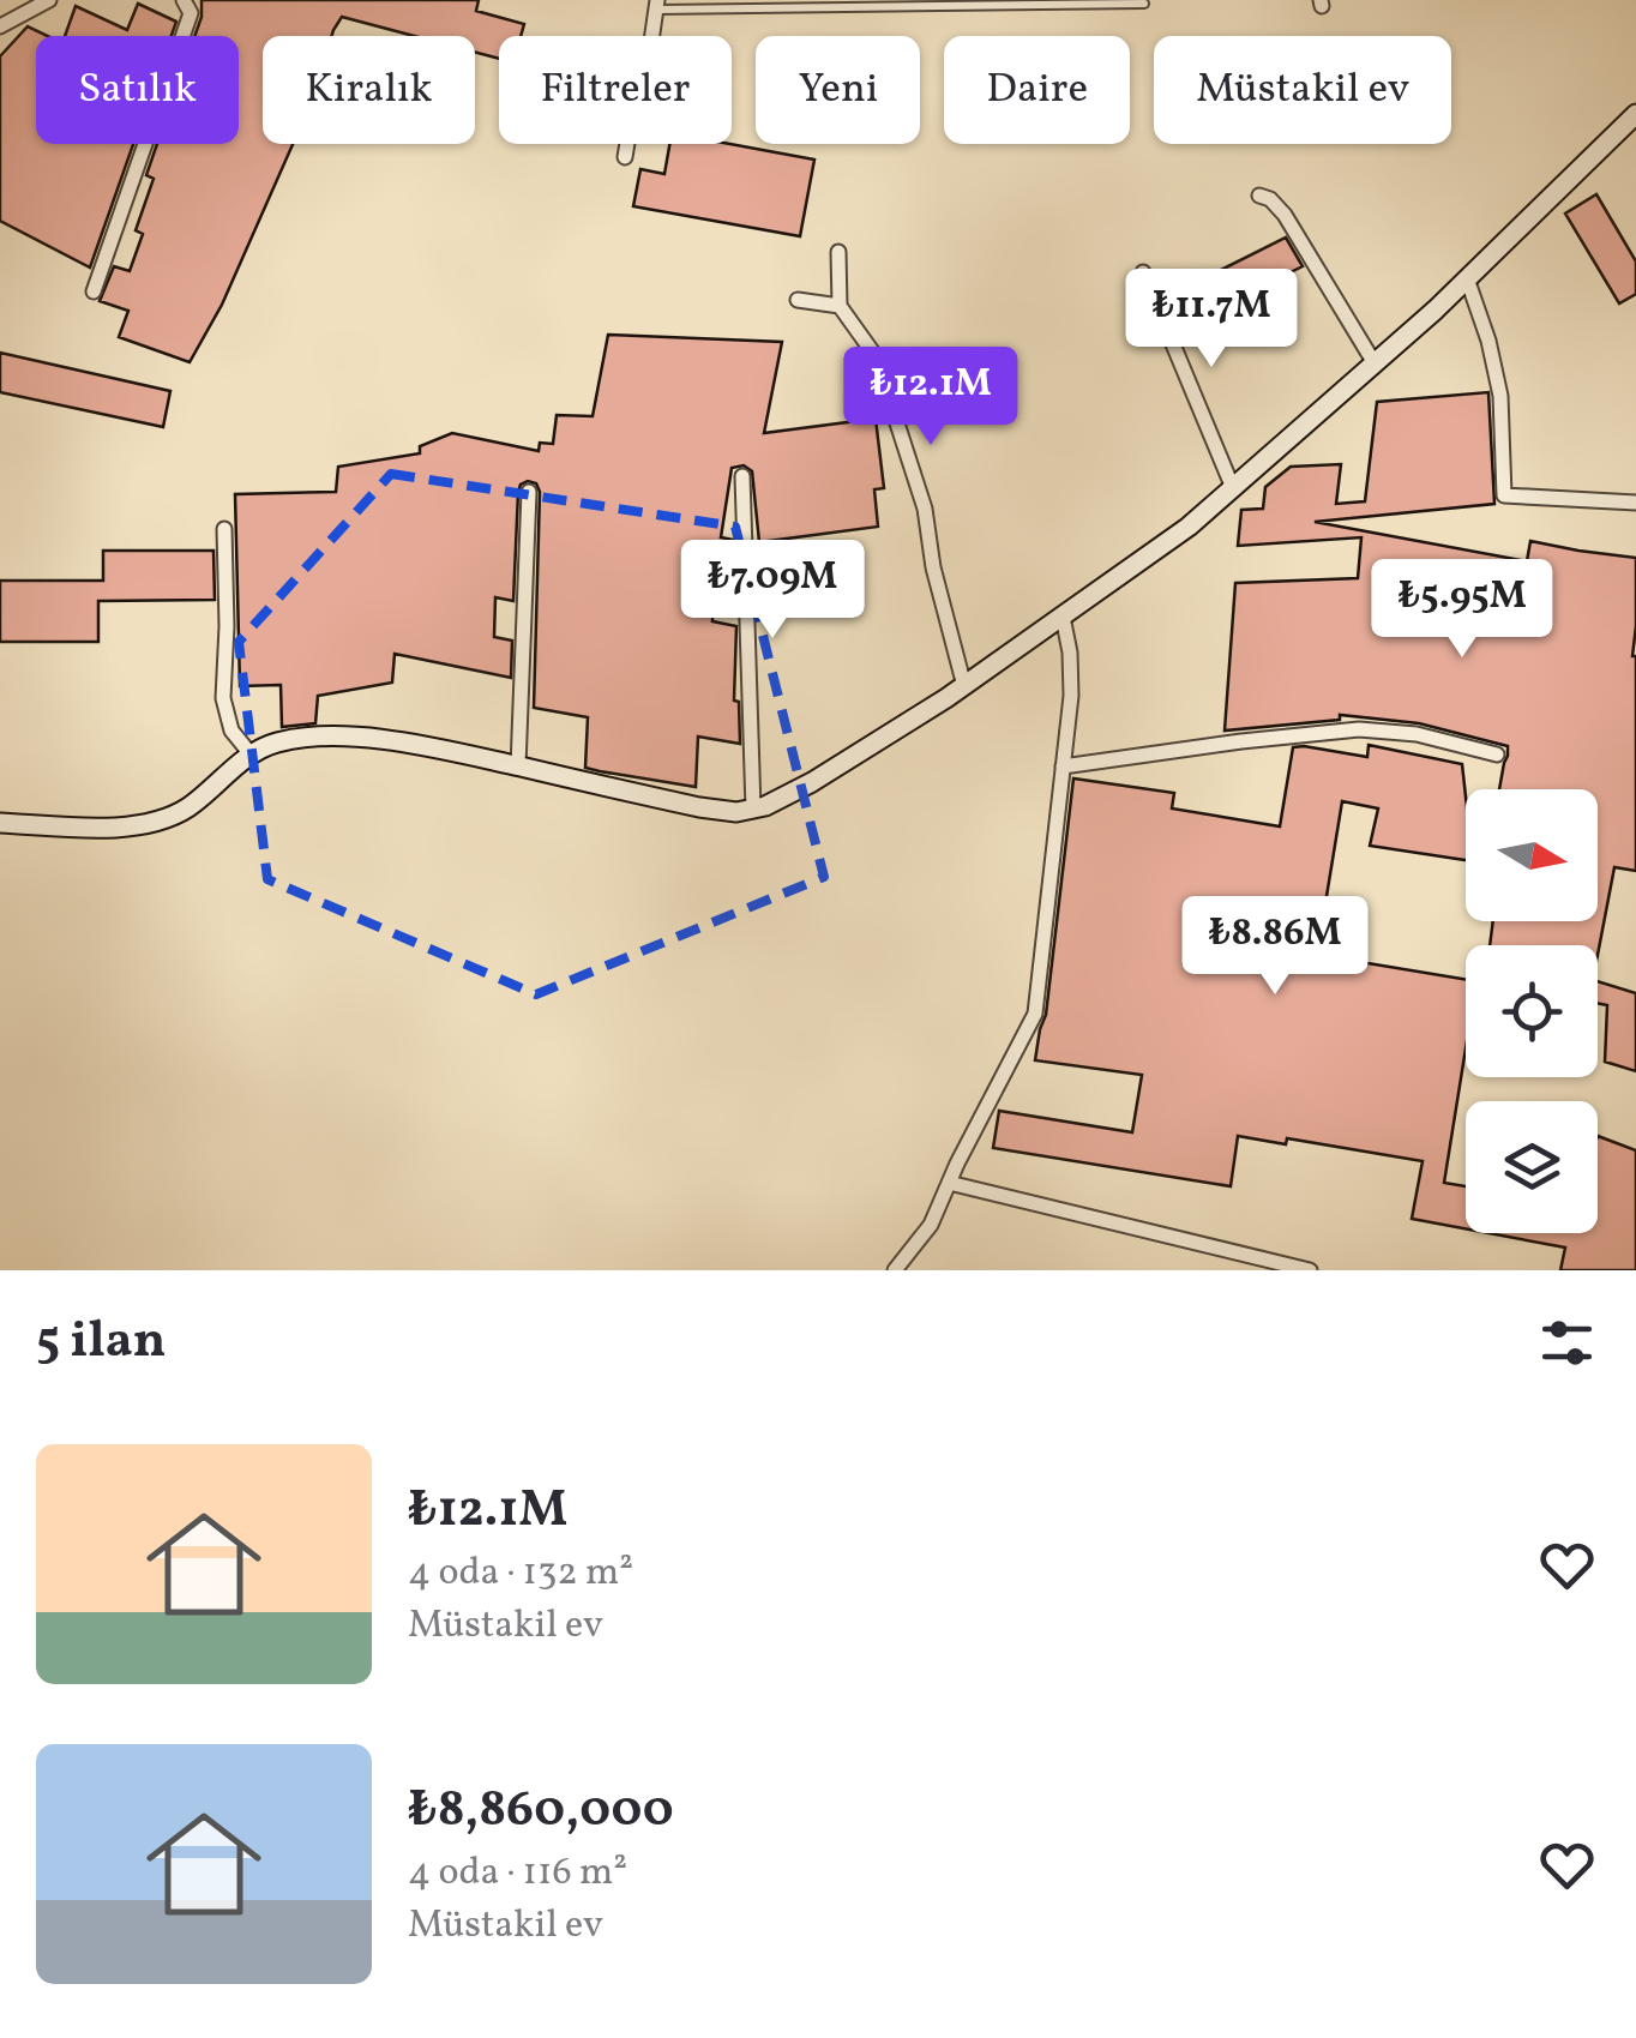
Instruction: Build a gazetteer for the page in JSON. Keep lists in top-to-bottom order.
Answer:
{
  "north": "right",
  "page": {
    "chip": [
      "Satılık",
      "Kiralık",
      "Filtreler",
      "Yeni",
      "Daire",
      "Müstakil ev"
    ],
    "price": [
      "₺11.7M",
      "₺12.1M",
      "₺7.09M",
      "₺5.95M",
      "₺8.86M"
    ],
    "heading": "5 ilan",
    "list": [
      {
        "name": "₺12.1M",
        "note": "4 oda · 132 m² · Müstakil ev"
      },
      {
        "name": "₺8,860,000",
        "note": "4 oda · 116 m² · Müstakil ev"
      }
    ]
  }
}
